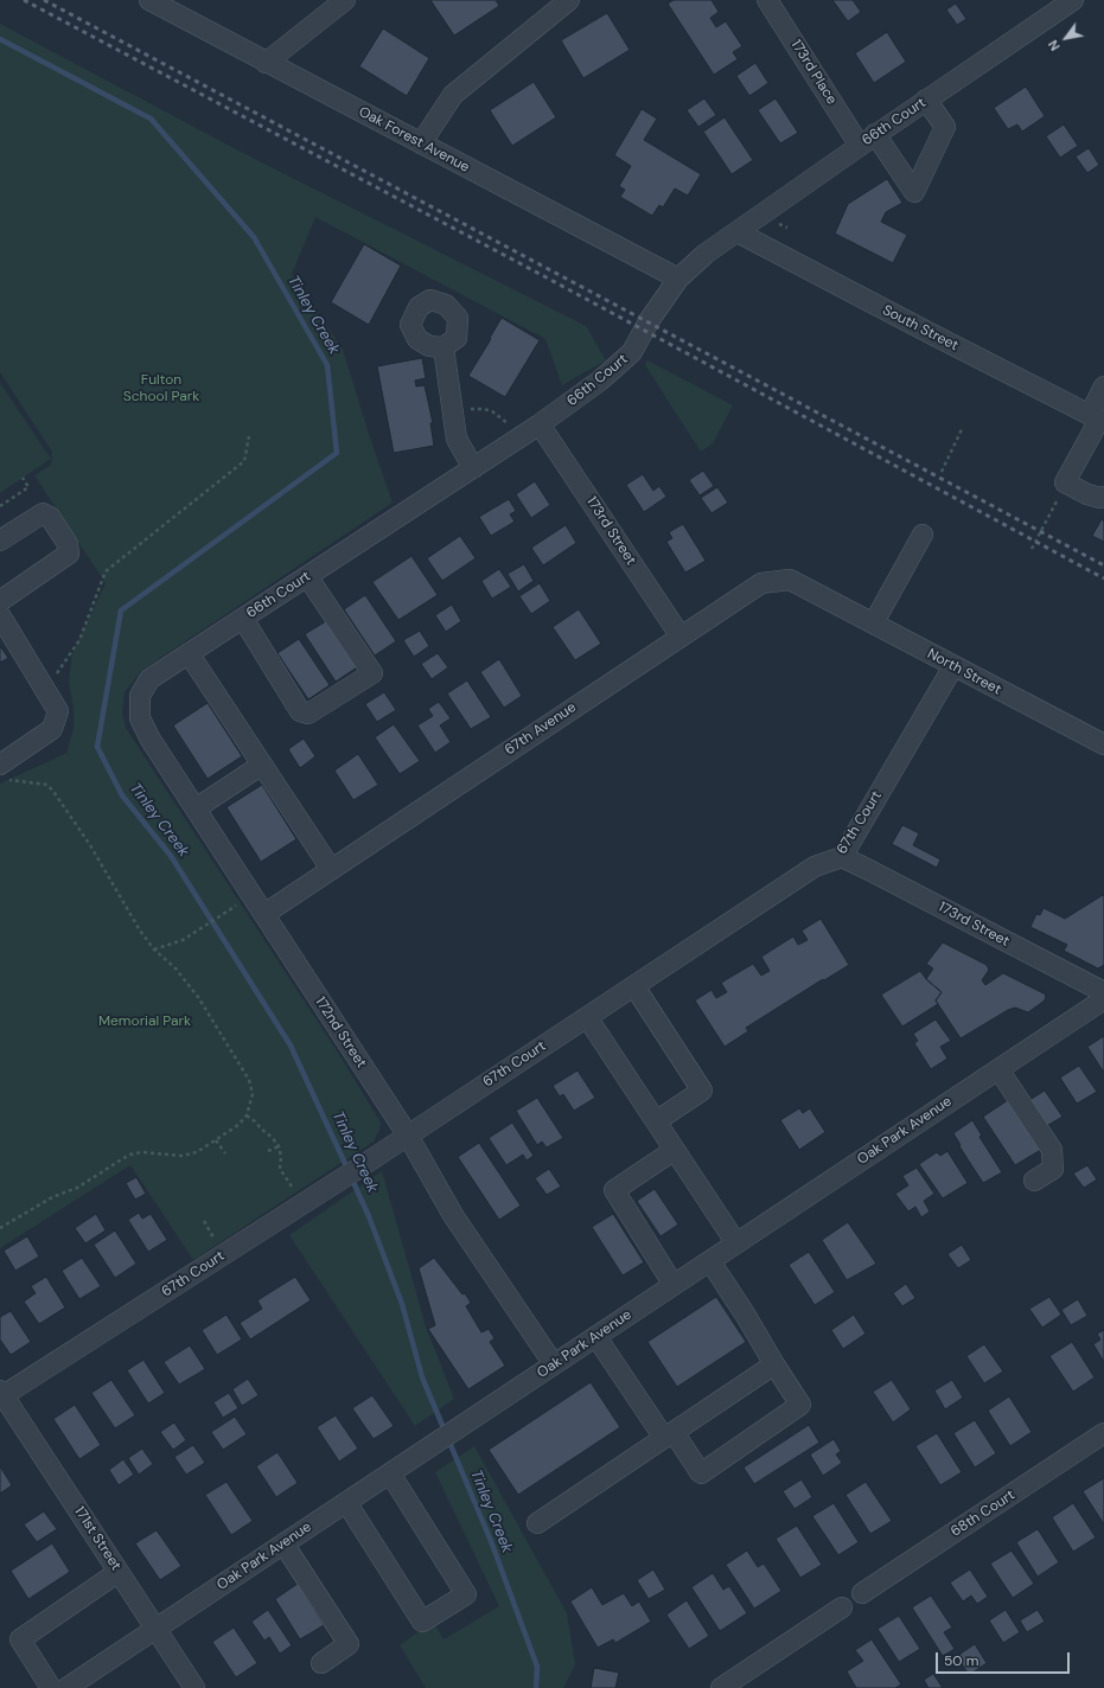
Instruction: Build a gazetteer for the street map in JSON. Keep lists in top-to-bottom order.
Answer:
{
  "streets": {
    "street": [
      "173rd Place",
      "66th Court",
      "Oak Forest Avenue",
      "South Street",
      "173rd Street",
      "North Street",
      "67th Avenue",
      "67th Court",
      "172nd Street",
      "Oak Park Avenue",
      "68th Court",
      "171st Street"
    ]
  },
  "crossings": [
    ["173rd Place", "66th Court"],
    ["66th Court", "Oak Forest Avenue"],
    ["66th Court", "South Street"],
    ["66th Court", "173rd Street"],
    ["66th Court", "172nd Street"],
    ["173rd Street", "67th Avenue"],
    ["173rd Street", "67th Court"],
    ["North Street", "67th Avenue"],
    ["North Street", "67th Court"],
    ["67th Avenue", "172nd Street"],
    ["67th Court", "172nd Street"],
    ["67th Court", "171st Street"],
    ["172nd Street", "Oak Park Avenue"],
    ["Oak Park Avenue", "171st Street"]
  ],
  "water": ["Tinley Creek"],
  "parks": ["Fulton School Park", "Memorial Park"],
  "scale_bar": "50 m",
  "north": "bottom left"
}
